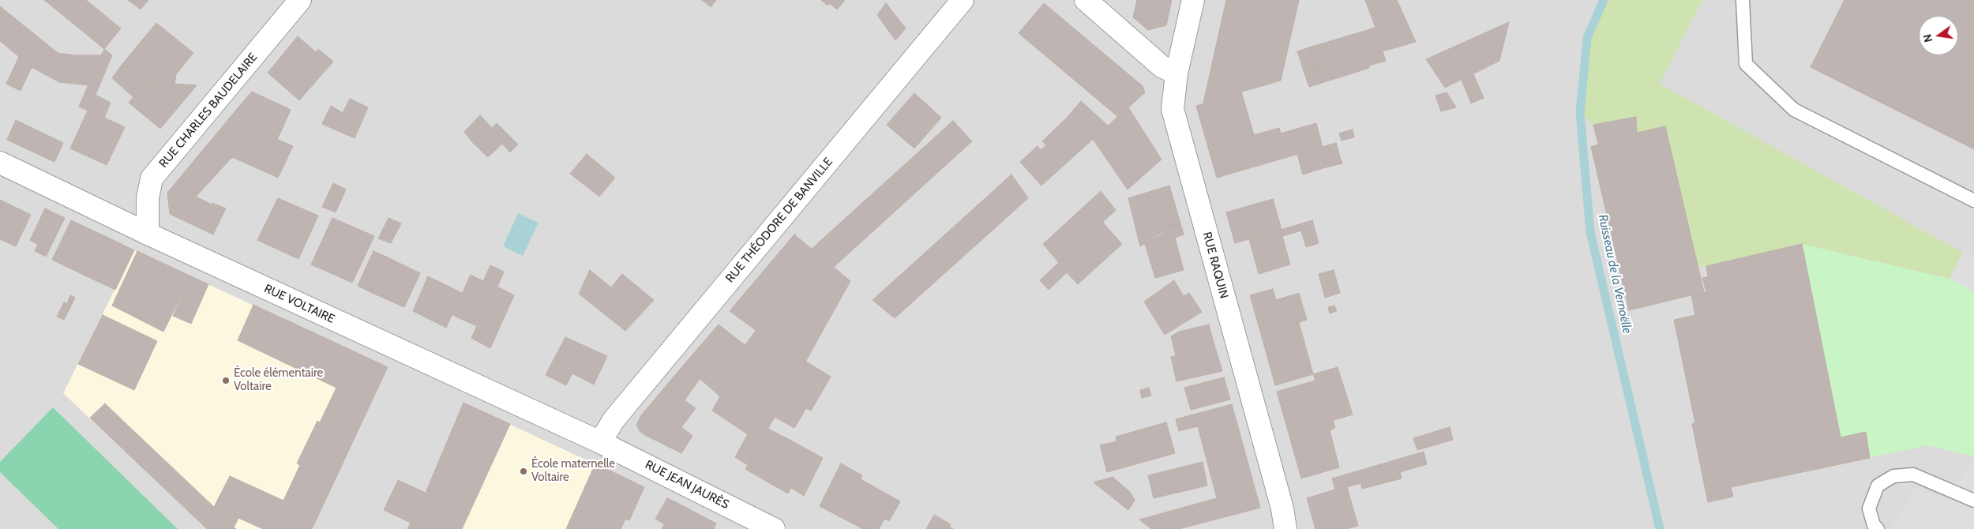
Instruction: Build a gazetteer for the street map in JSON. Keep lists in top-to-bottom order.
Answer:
{
  "streets": {
    "street": [
      "RUE CHARLES BAUDELAIRE",
      "RUE THÉODORE DE BANVILLE",
      "RUE RAQUIN",
      "RUE VOLTAIRE",
      "RUE JEAN JAURÈS"
    ]
  },
  "crossings": [
    ["RUE CHARLES BAUDELAIRE", "RUE VOLTAIRE"],
    ["RUE THÉODORE DE BANVILLE", "RUE VOLTAIRE"],
    ["RUE THÉODORE DE BANVILLE", "RUE JEAN JAURÈS"],
    ["RUE VOLTAIRE", "RUE JEAN JAURÈS"]
  ],
  "water": ["Ruisseau de la Vernoëlle"],
  "places": ["École élémentaire Voltaire", "École maternelle Voltaire"],
  "north": "left"
}
